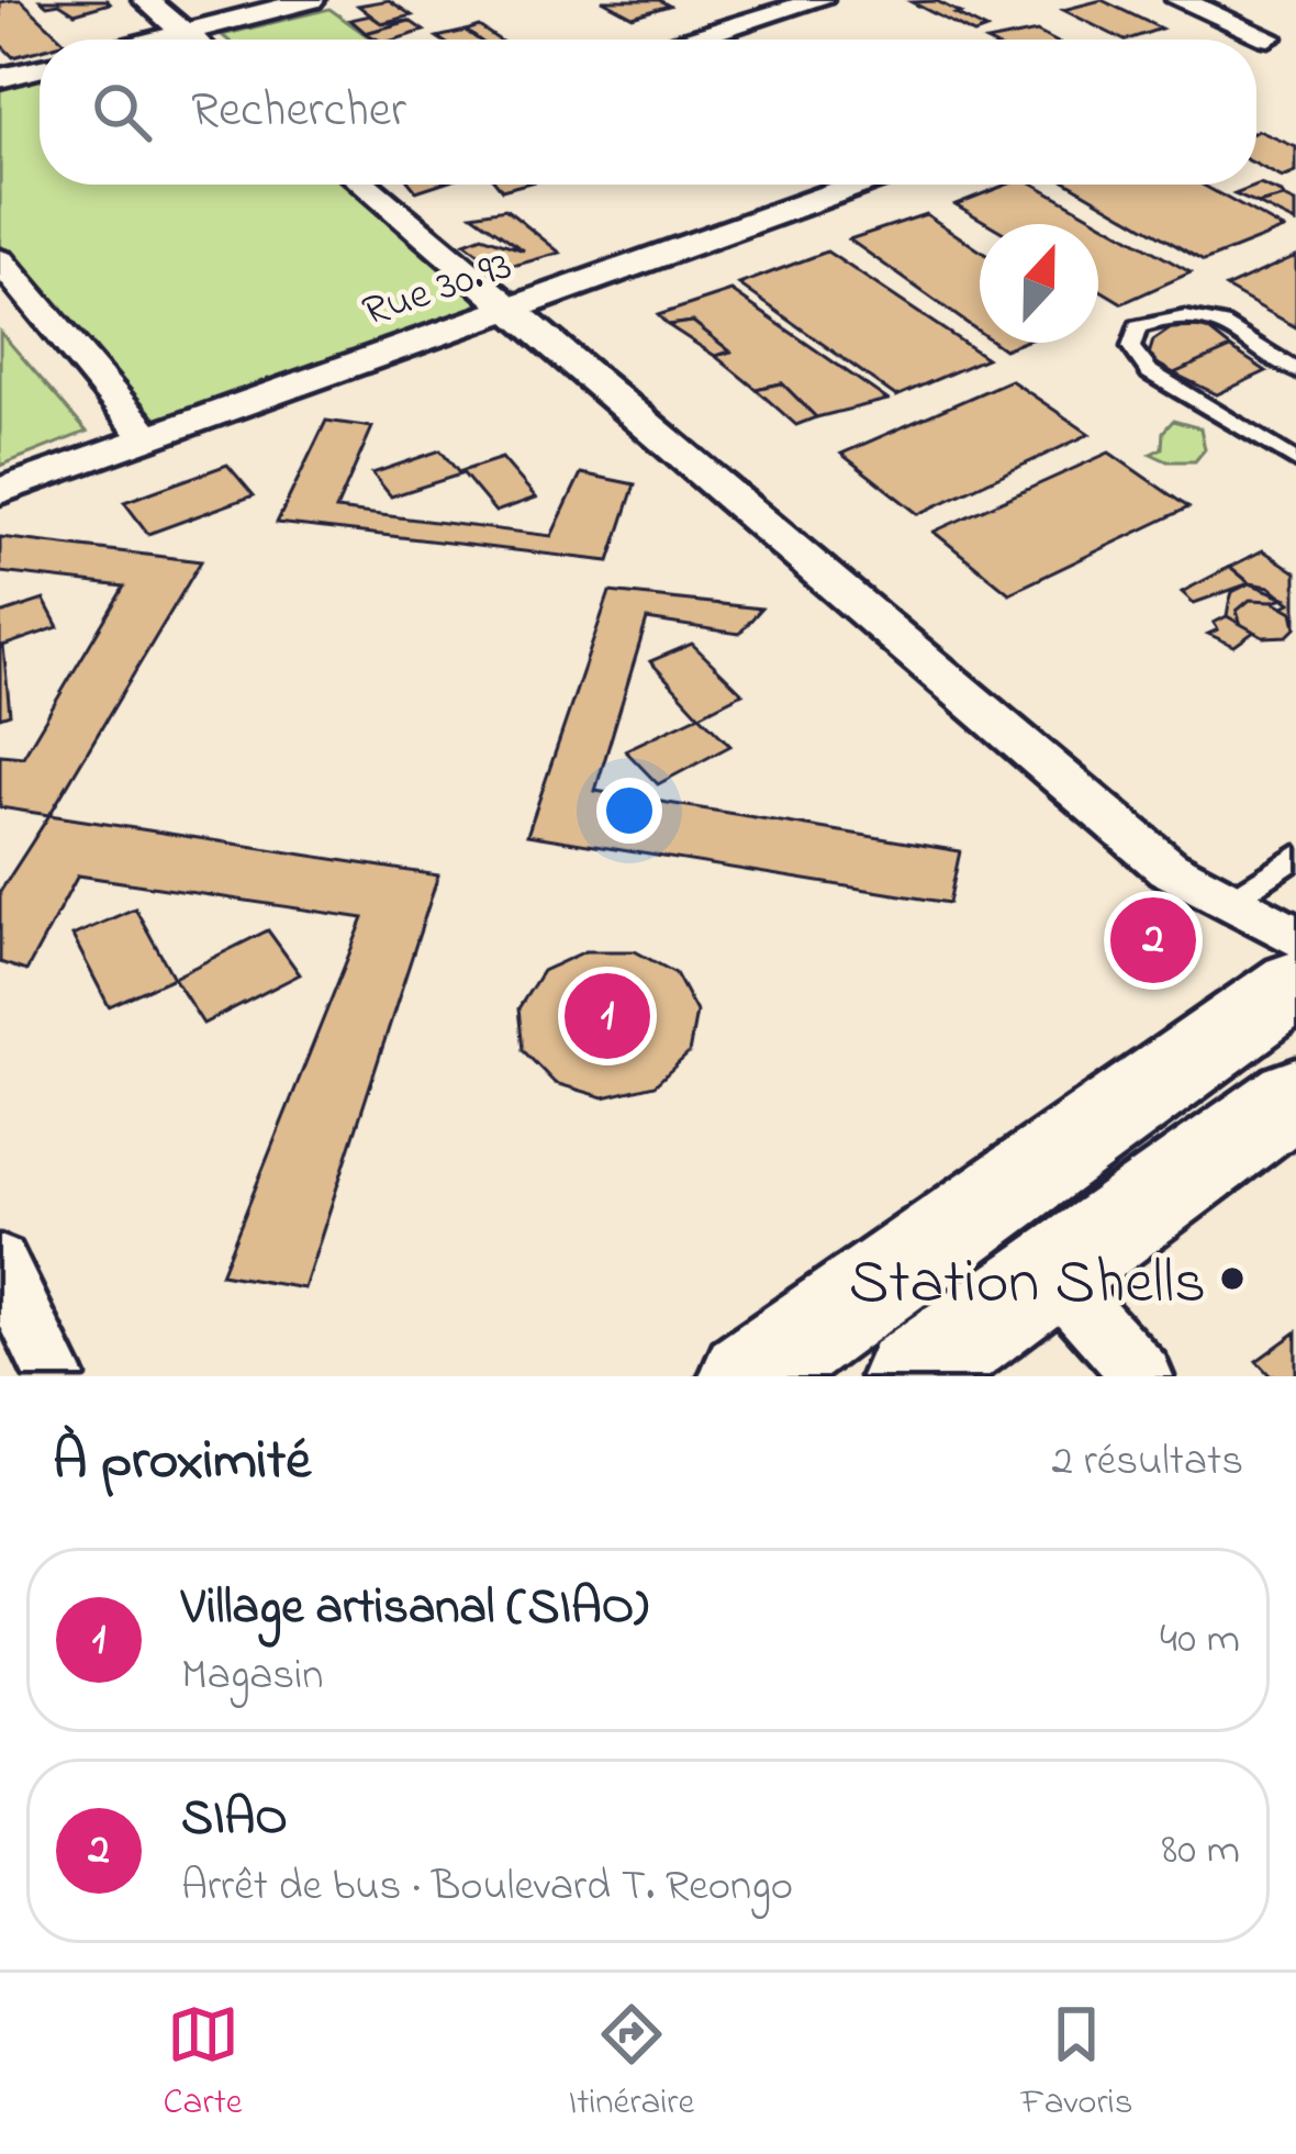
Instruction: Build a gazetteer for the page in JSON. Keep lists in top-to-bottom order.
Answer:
{
  "streets": {
    "street": ["Rue 30.93"]
  },
  "places": ["Station Shells"],
  "north": "top",
  "page": {
    "search": "Rechercher",
    "pins": ["2", "1"],
    "heading": ["À proximité", "2 résultats"],
    "list": [
      {
        "mark": "1",
        "name": "Village artisanal (SIAO)",
        "note": "Magasin",
        "value": "40 m"
      },
      {
        "mark": "2",
        "name": "SIAO",
        "note": "Arrêt de bus · Boulevard T. Reongo",
        "value": "80 m"
      }
    ],
    "nav": ["Carte", "Itinéraire", "Favoris"]
  }
}
